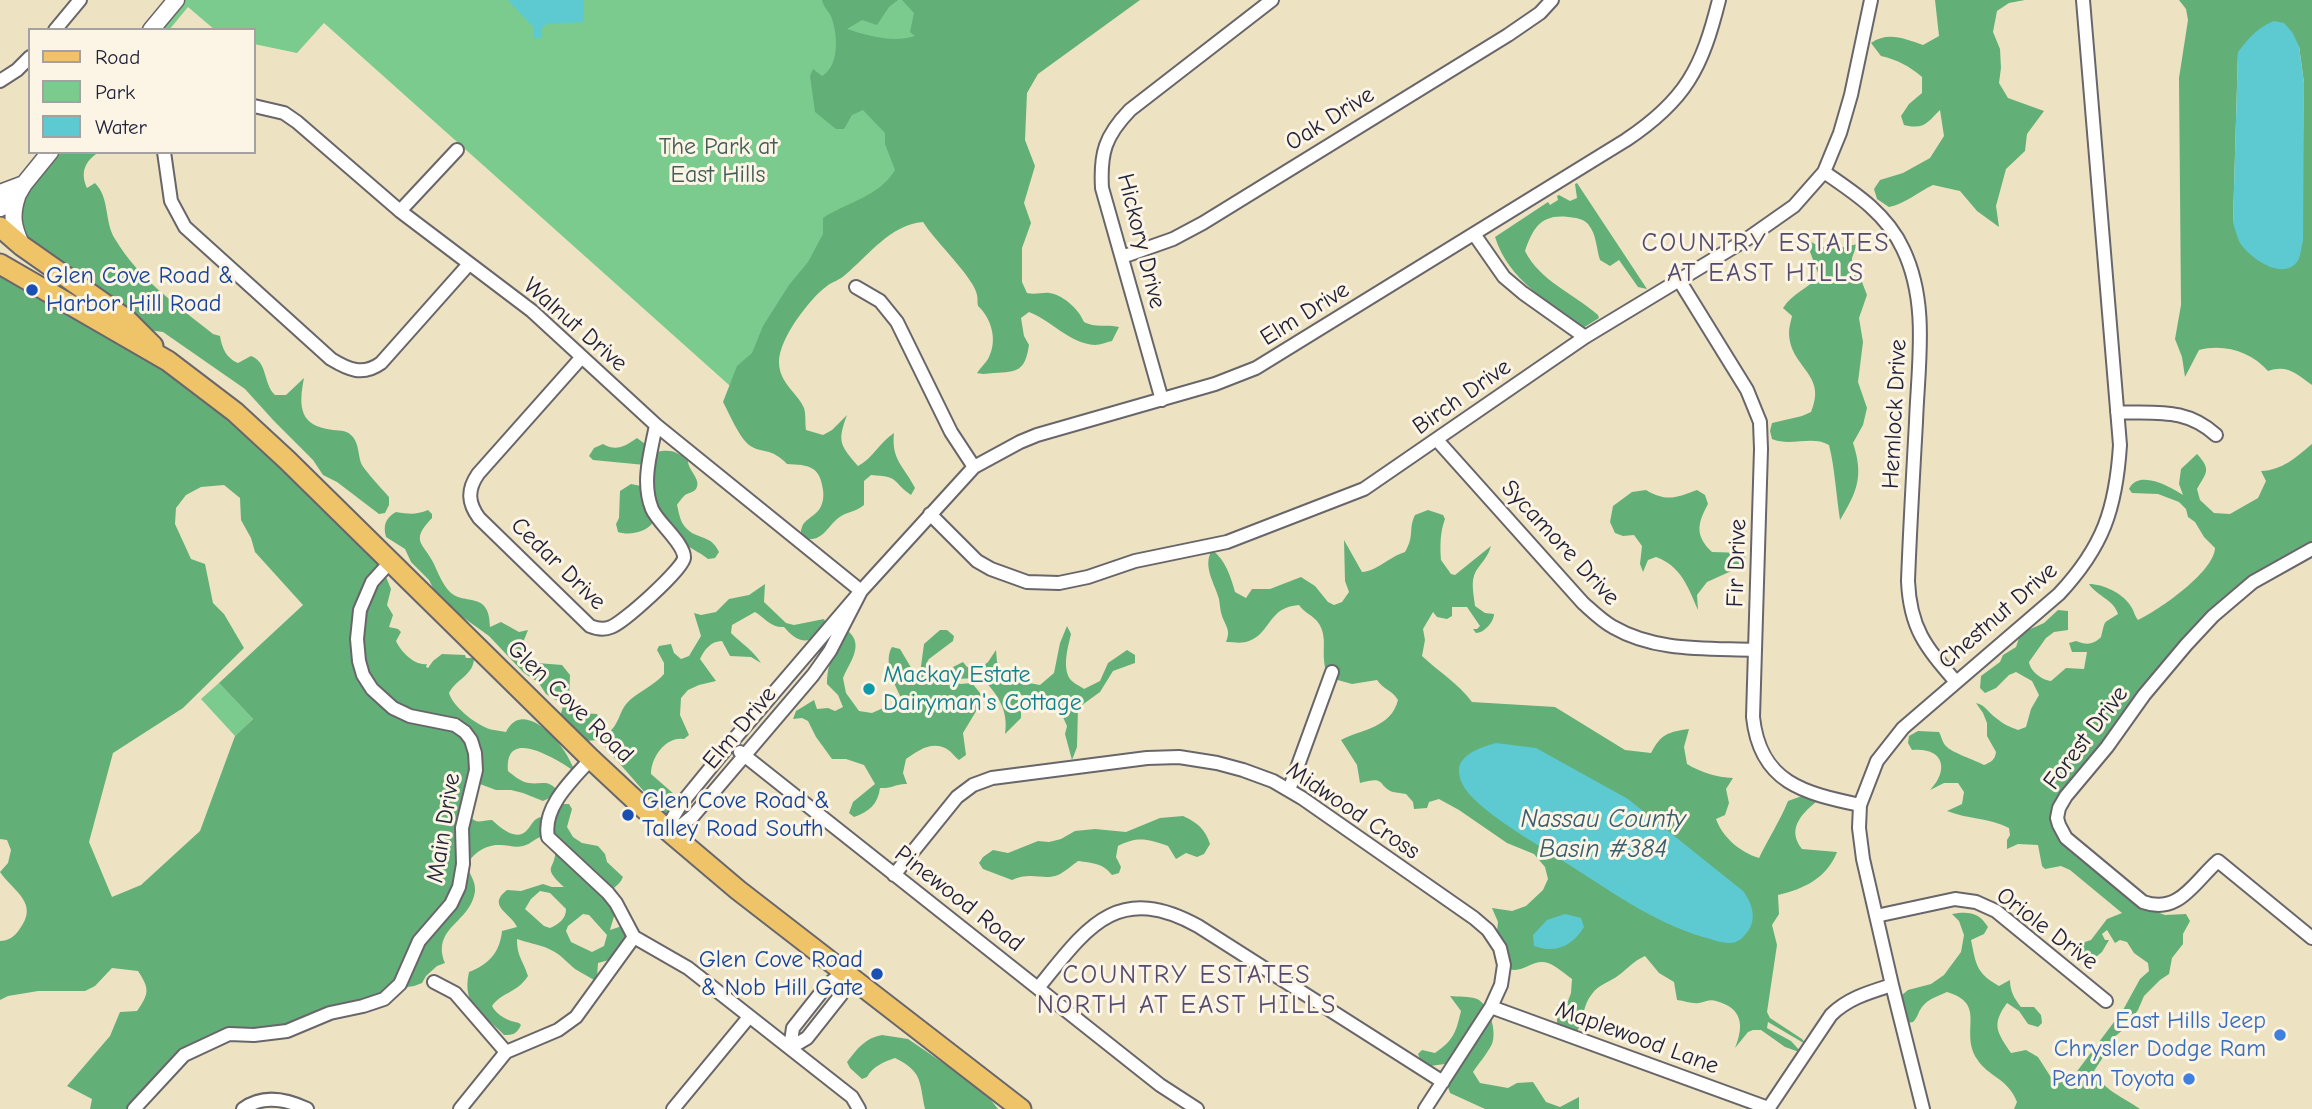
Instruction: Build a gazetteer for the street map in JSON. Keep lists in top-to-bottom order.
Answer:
{
  "streets": {
    "main road": ["Glen Cove Road"],
    "street": [
      "Oak Drive",
      "Hickory Drive",
      "Elm Drive",
      "Walnut Drive",
      "Birch Drive",
      "Hemlock Drive",
      "Sycamore Drive",
      "Fir Drive",
      "Cedar Drive",
      "Chestnut Drive",
      "Forest Drive",
      "Midwood Cross",
      "Main Drive",
      "Pinewood Road",
      "Oriole Drive",
      "Maplewood Lane"
    ]
  },
  "crossings": [
    ["Oak Drive", "Hickory Drive"],
    ["Hickory Drive", "Elm Drive"],
    ["Elm Drive", "Walnut Drive"],
    ["Elm Drive", "Birch Drive"],
    ["Elm Drive", "Glen Cove Road"],
    ["Elm Drive", "Pinewood Road"],
    ["Walnut Drive", "Cedar Drive"],
    ["Birch Drive", "Hemlock Drive"],
    ["Birch Drive", "Sycamore Drive"],
    ["Birch Drive", "Fir Drive"],
    ["Hemlock Drive", "Chestnut Drive"],
    ["Sycamore Drive", "Fir Drive"],
    ["Fir Drive", "Chestnut Drive"],
    ["Chestnut Drive", "Oriole Drive"],
    ["Glen Cove Road", "Main Drive"],
    ["Midwood Cross", "Pinewood Road"],
    ["Midwood Cross", "Maplewood Lane"]
  ],
  "districts": ["COUNTRY ESTATES AT EAST HILLS", "COUNTRY ESTATES NORTH AT EAST HILLS"],
  "water": ["Nassau County Basin #384"],
  "parks": ["The Park at East Hills"],
  "places": [
    "Glen Cove Road & Harbor Hill Road",
    "Mackay Estate Dairyman's Cottage",
    "Glen Cove Road & Talley Road South",
    "Glen Cove Road & Nob Hill Gate",
    "East Hills Jeep Chrysler Dodge Ram",
    "Penn Toyota"
  ],
  "legend": ["Road", "Park", "Water"]
}
